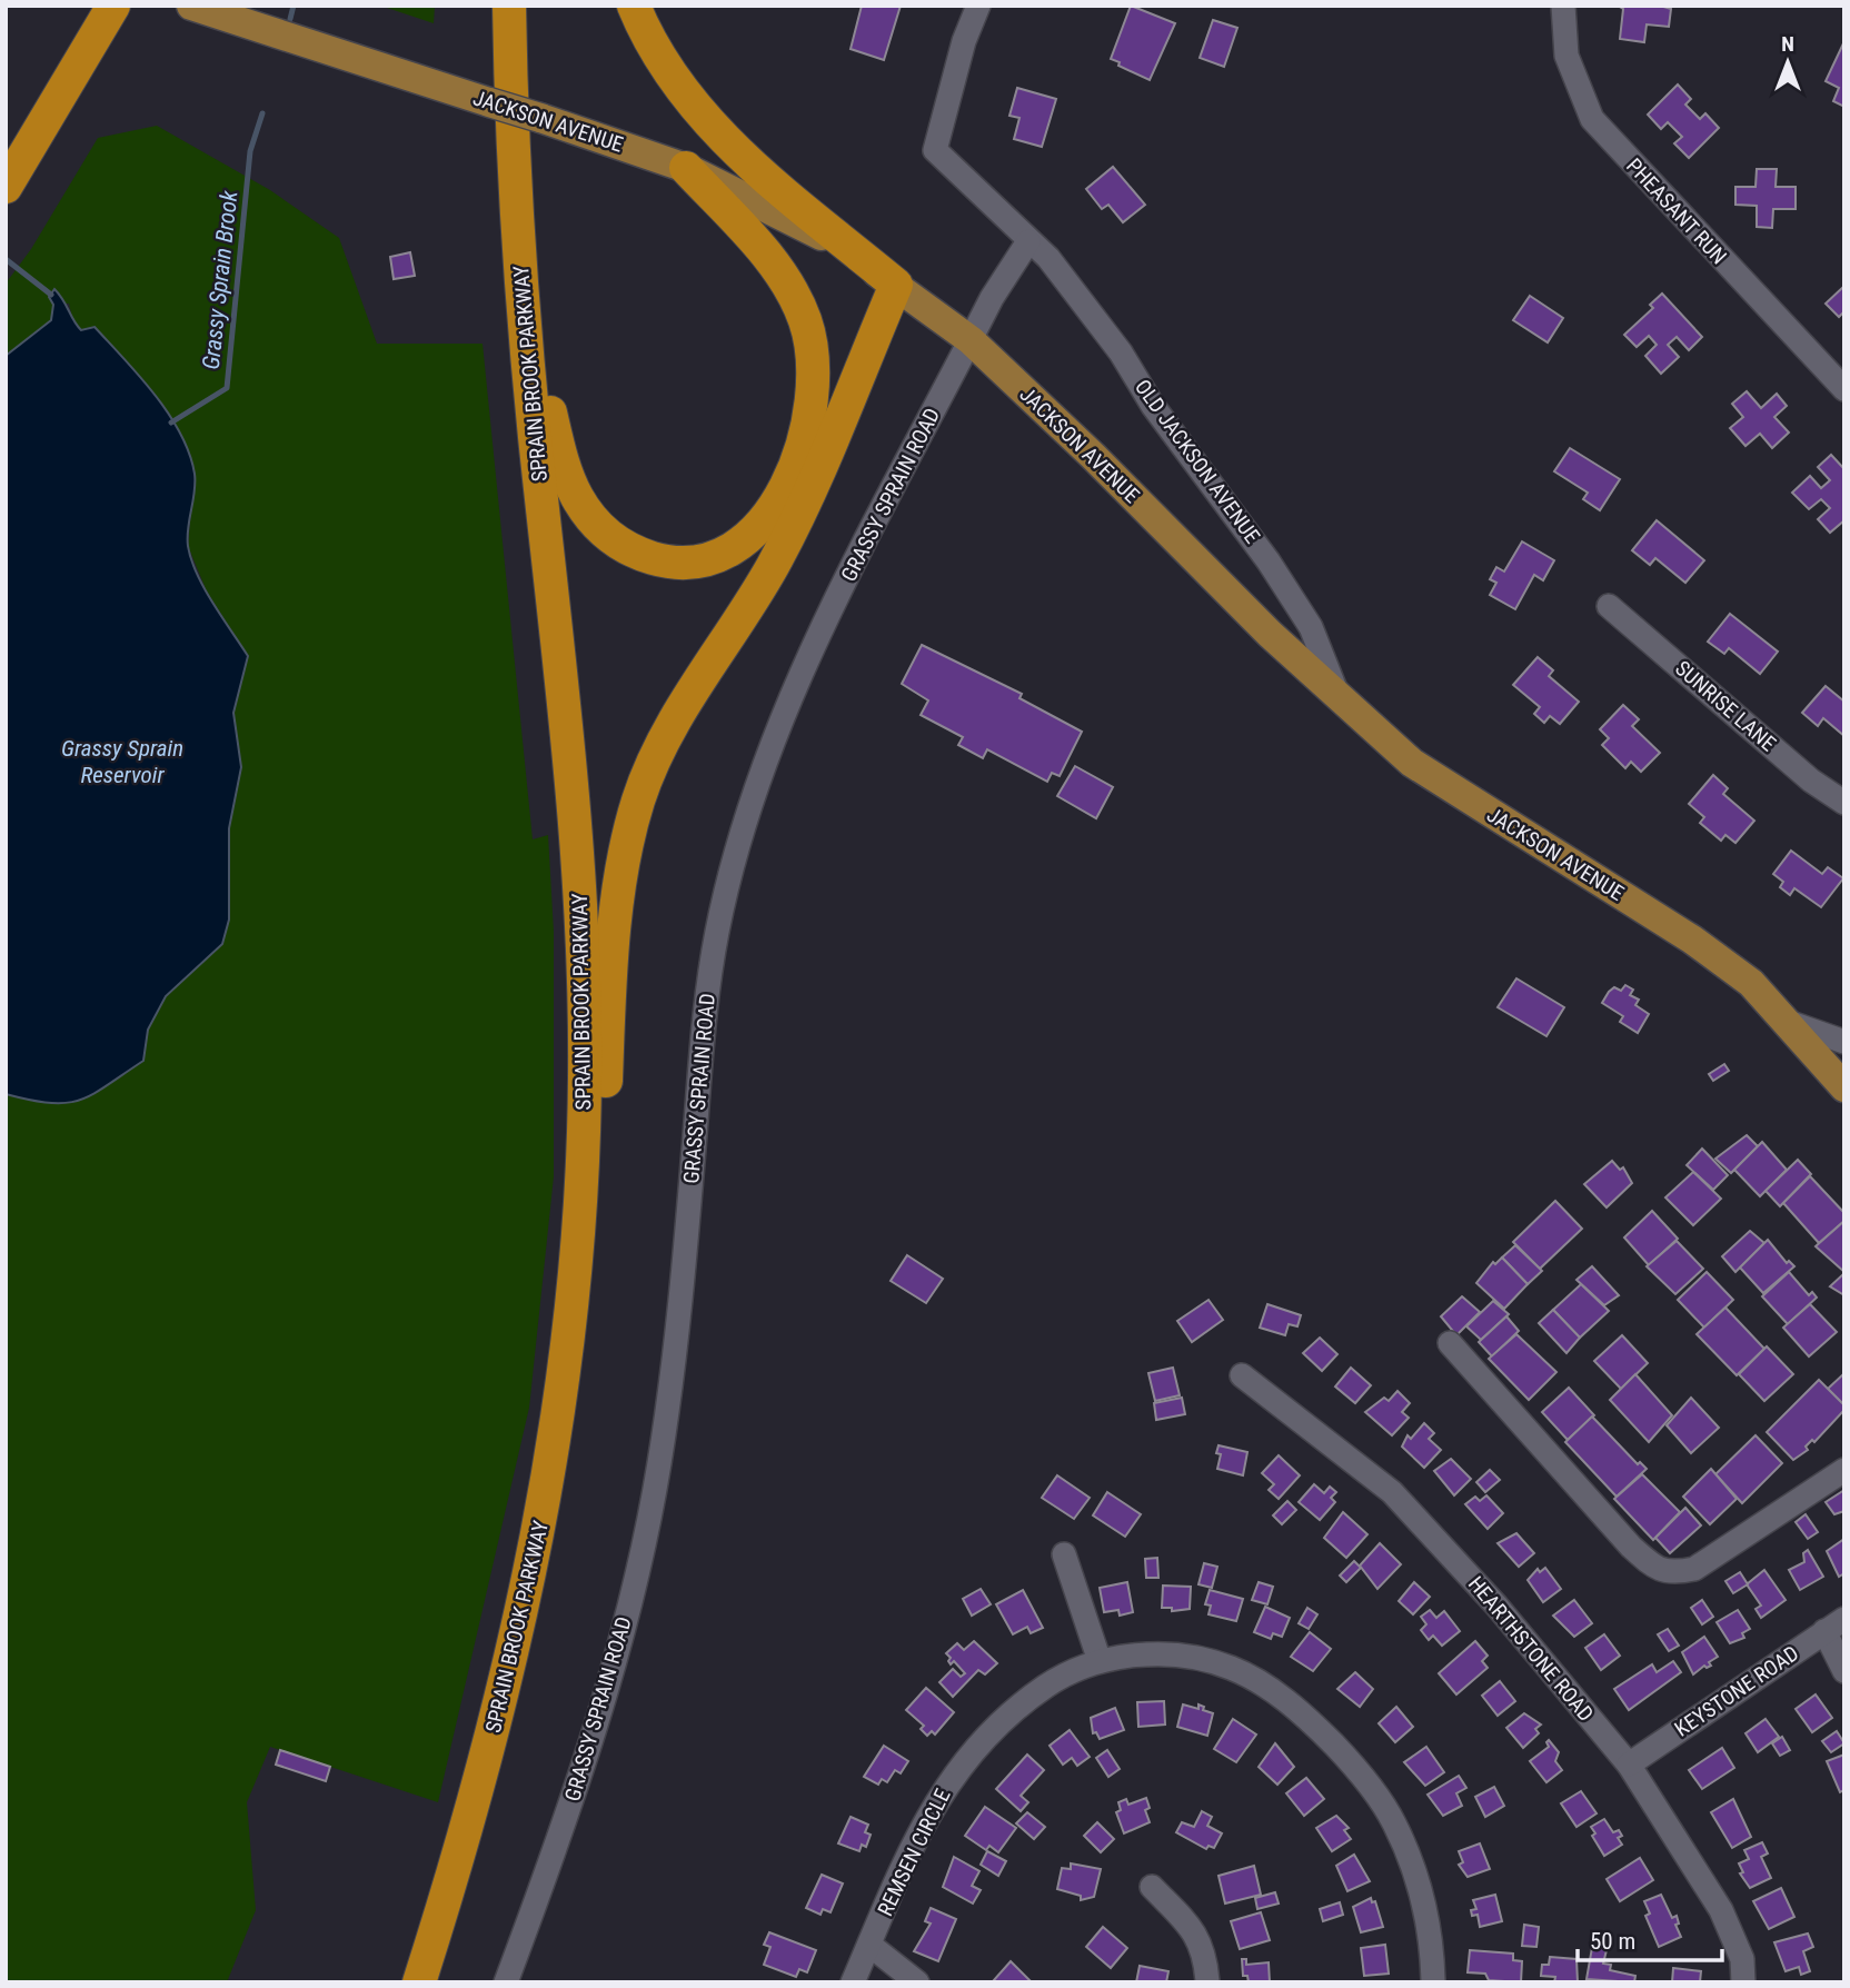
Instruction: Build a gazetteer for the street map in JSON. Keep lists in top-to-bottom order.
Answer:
{
  "streets": {
    "highway": ["SPRAIN BROOK PARKWAY"],
    "main road": ["JACKSON AVENUE"],
    "street": [
      "PHEASANT RUN",
      "OLD JACKSON AVENUE",
      "GRASSY SPRAIN ROAD",
      "SUNRISE LANE",
      "HEARTHSTONE ROAD",
      "KEYSTONE ROAD",
      "REMSEN CIRCLE"
    ]
  },
  "crossings": [
    ["JACKSON AVENUE", "OLD JACKSON AVENUE"],
    ["JACKSON AVENUE", "GRASSY SPRAIN ROAD"],
    ["OLD JACKSON AVENUE", "GRASSY SPRAIN ROAD"],
    ["HEARTHSTONE ROAD", "KEYSTONE ROAD"]
  ],
  "water": ["Grassy Sprain Brook", "Grassy Sprain Reservoir"],
  "scale_bar": "50 m",
  "north": "top"
}
